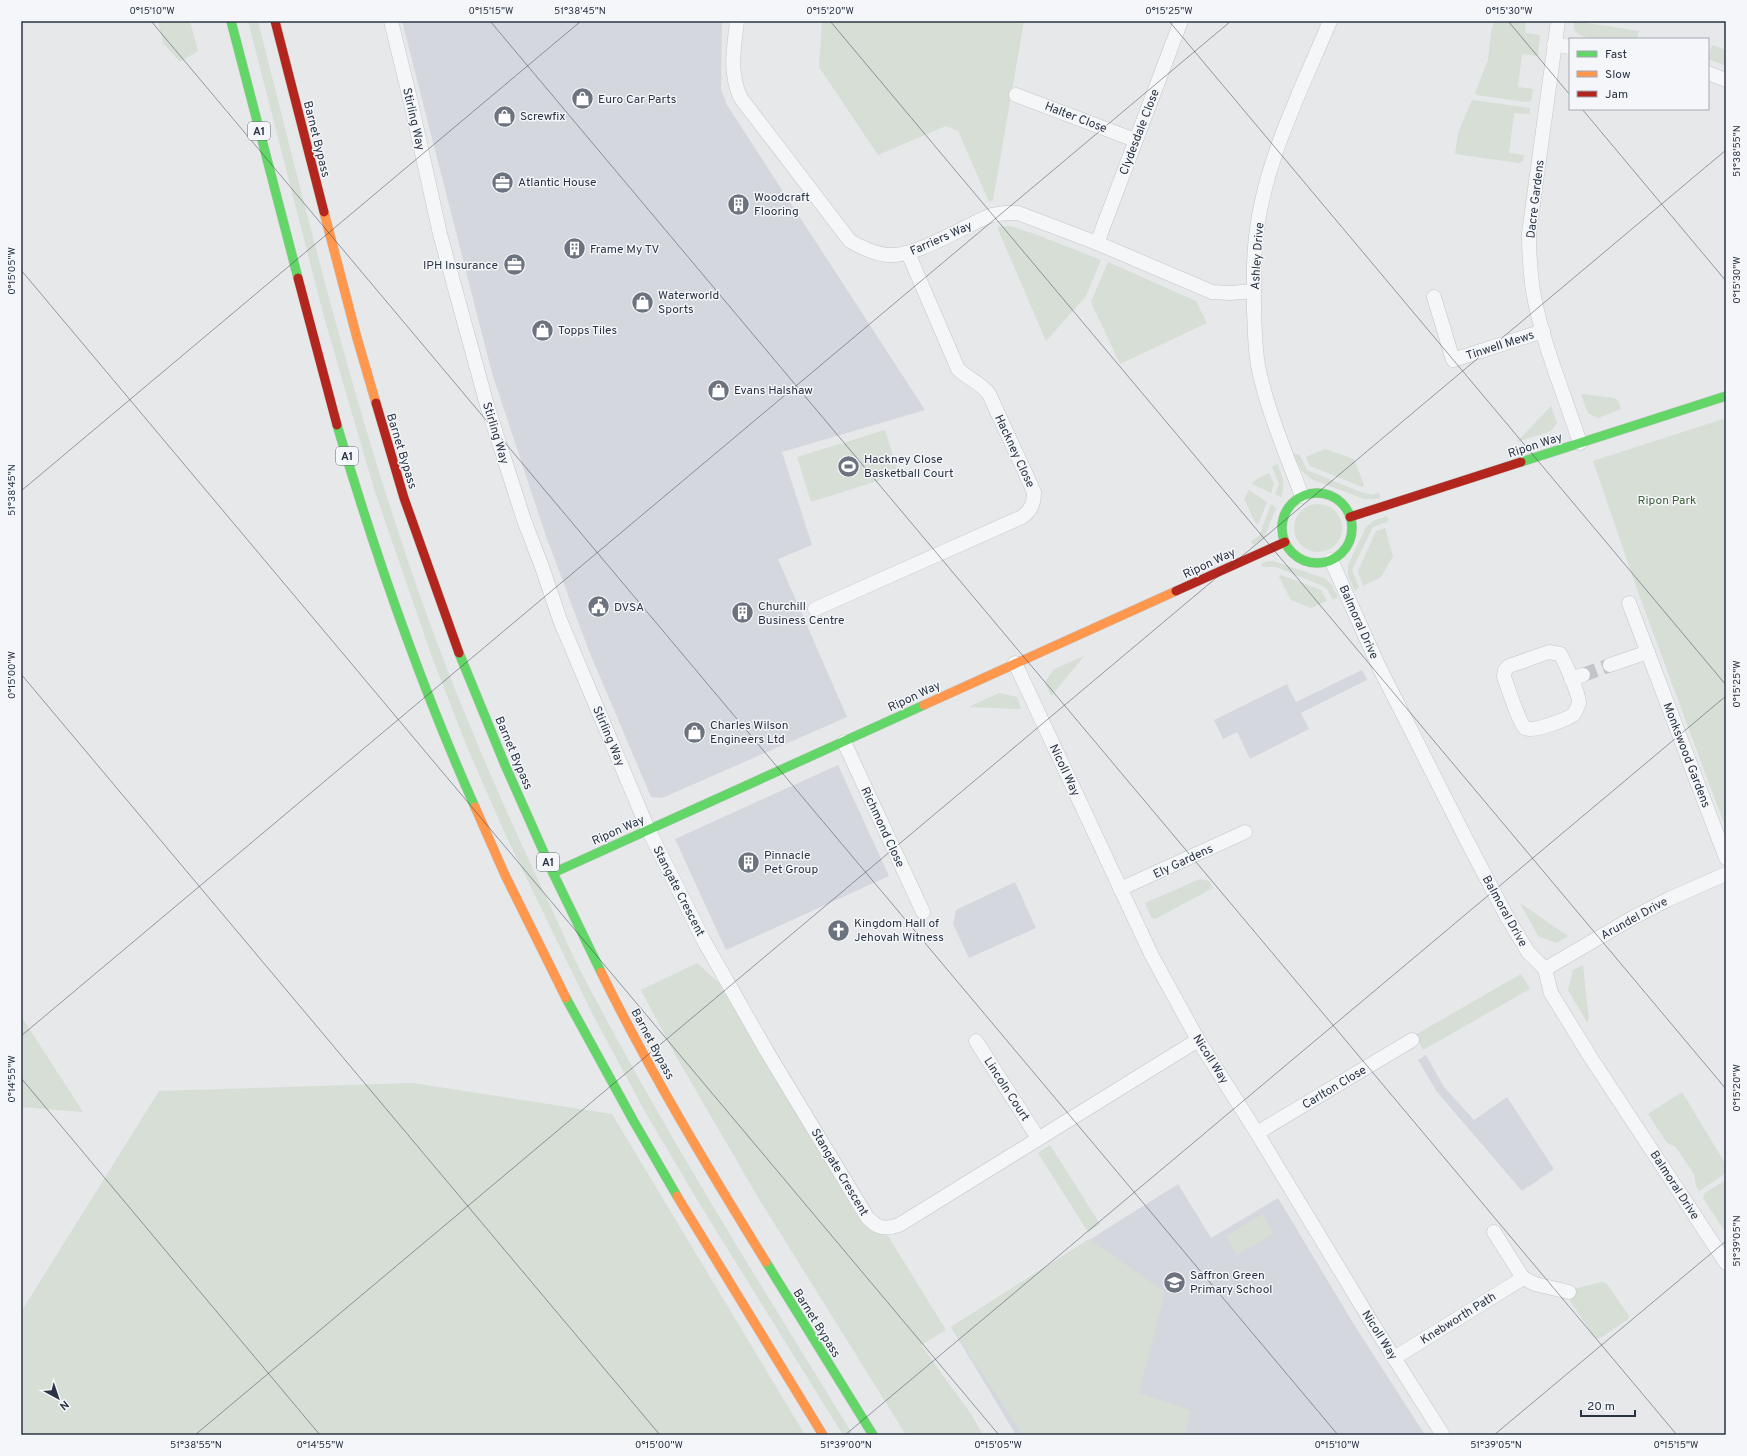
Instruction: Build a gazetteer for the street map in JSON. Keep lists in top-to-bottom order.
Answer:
{
  "streets": {
    "main road": ["A1", "Barnet Bypass", "Ripon Way"],
    "street": [
      "Halter Close",
      "Stirling Way",
      "Clydesdale Close",
      "Dacre Gardens",
      "Farriers Way",
      "Ashley Drive",
      "Tinwell Mews",
      "Hackney Close",
      "Balmoral Drive",
      "Monkswood Gardens",
      "Nicoll Way",
      "Richmond Close",
      "Ely Gardens",
      "Stangate Crescent",
      "Arundel Drive",
      "Carlton Close",
      "Lincoln Court",
      "Knebworth Path"
    ]
  },
  "crossings": [
    ["Halter Close", "Clydesdale Close"],
    ["Stirling Way", "Ripon Way"],
    ["Stirling Way", "Stangate Crescent"],
    ["Clydesdale Close", "Farriers Way"],
    ["Barnet Bypass", "Ripon Way"],
    ["Dacre Gardens", "Tinwell Mews"],
    ["Dacre Gardens", "Ripon Way"],
    ["Farriers Way", "Ashley Drive"],
    ["Farriers Way", "Hackney Close"],
    ["Ashley Drive", "Ripon Way"],
    ["Ashley Drive", "Balmoral Drive"],
    ["Ripon Way", "Balmoral Drive"],
    ["Ripon Way", "Nicoll Way"],
    ["Ripon Way", "Richmond Close"],
    ["Ripon Way", "Stangate Crescent"],
    ["Balmoral Drive", "Arundel Drive"],
    ["Nicoll Way", "Ely Gardens"],
    ["Nicoll Way", "Stangate Crescent"],
    ["Nicoll Way", "Carlton Close"],
    ["Nicoll Way", "Knebworth Path"],
    ["Stangate Crescent", "Lincoln Court"]
  ],
  "parks": ["Ripon Park"],
  "places": {
    "shop": [
      "Euro Car Parts",
      "Screwfix",
      "Waterworld Sports",
      "Topps Tiles",
      "Evans Halshaw",
      "Charles Wilson Engineers Ltd"
    ],
    "office": ["Atlantic House", "IPH Insurance"],
    "building": [
      "Woodcraft Flooring",
      "Frame My TV",
      "Churchill Business Centre",
      "Pinnacle Pet Group"
    ],
    "sports": ["Hackney Close Basketball Court"],
    "public building": ["DVSA"],
    "church": ["Kingdom Hall of Jehovah Witness"],
    "school or university": ["Saffron Green Primary School"]
  },
  "legend": ["Fast", "Slow", "Jam"],
  "scale_bar": "20 m",
  "north": "bottom right",
  "coordinates": [
    "0°15'10\"W",
    "0°15'15\"W",
    "51°38'45\"N",
    "0°15'20\"W",
    "0°15'25\"W",
    "0°15'30\"W",
    "51°38'55\"N",
    "0°15'05\"W",
    "0°15'00\"W",
    "0°14'55\"W",
    "51°39'05\"N",
    "51°39'00\"N"
  ]
}
